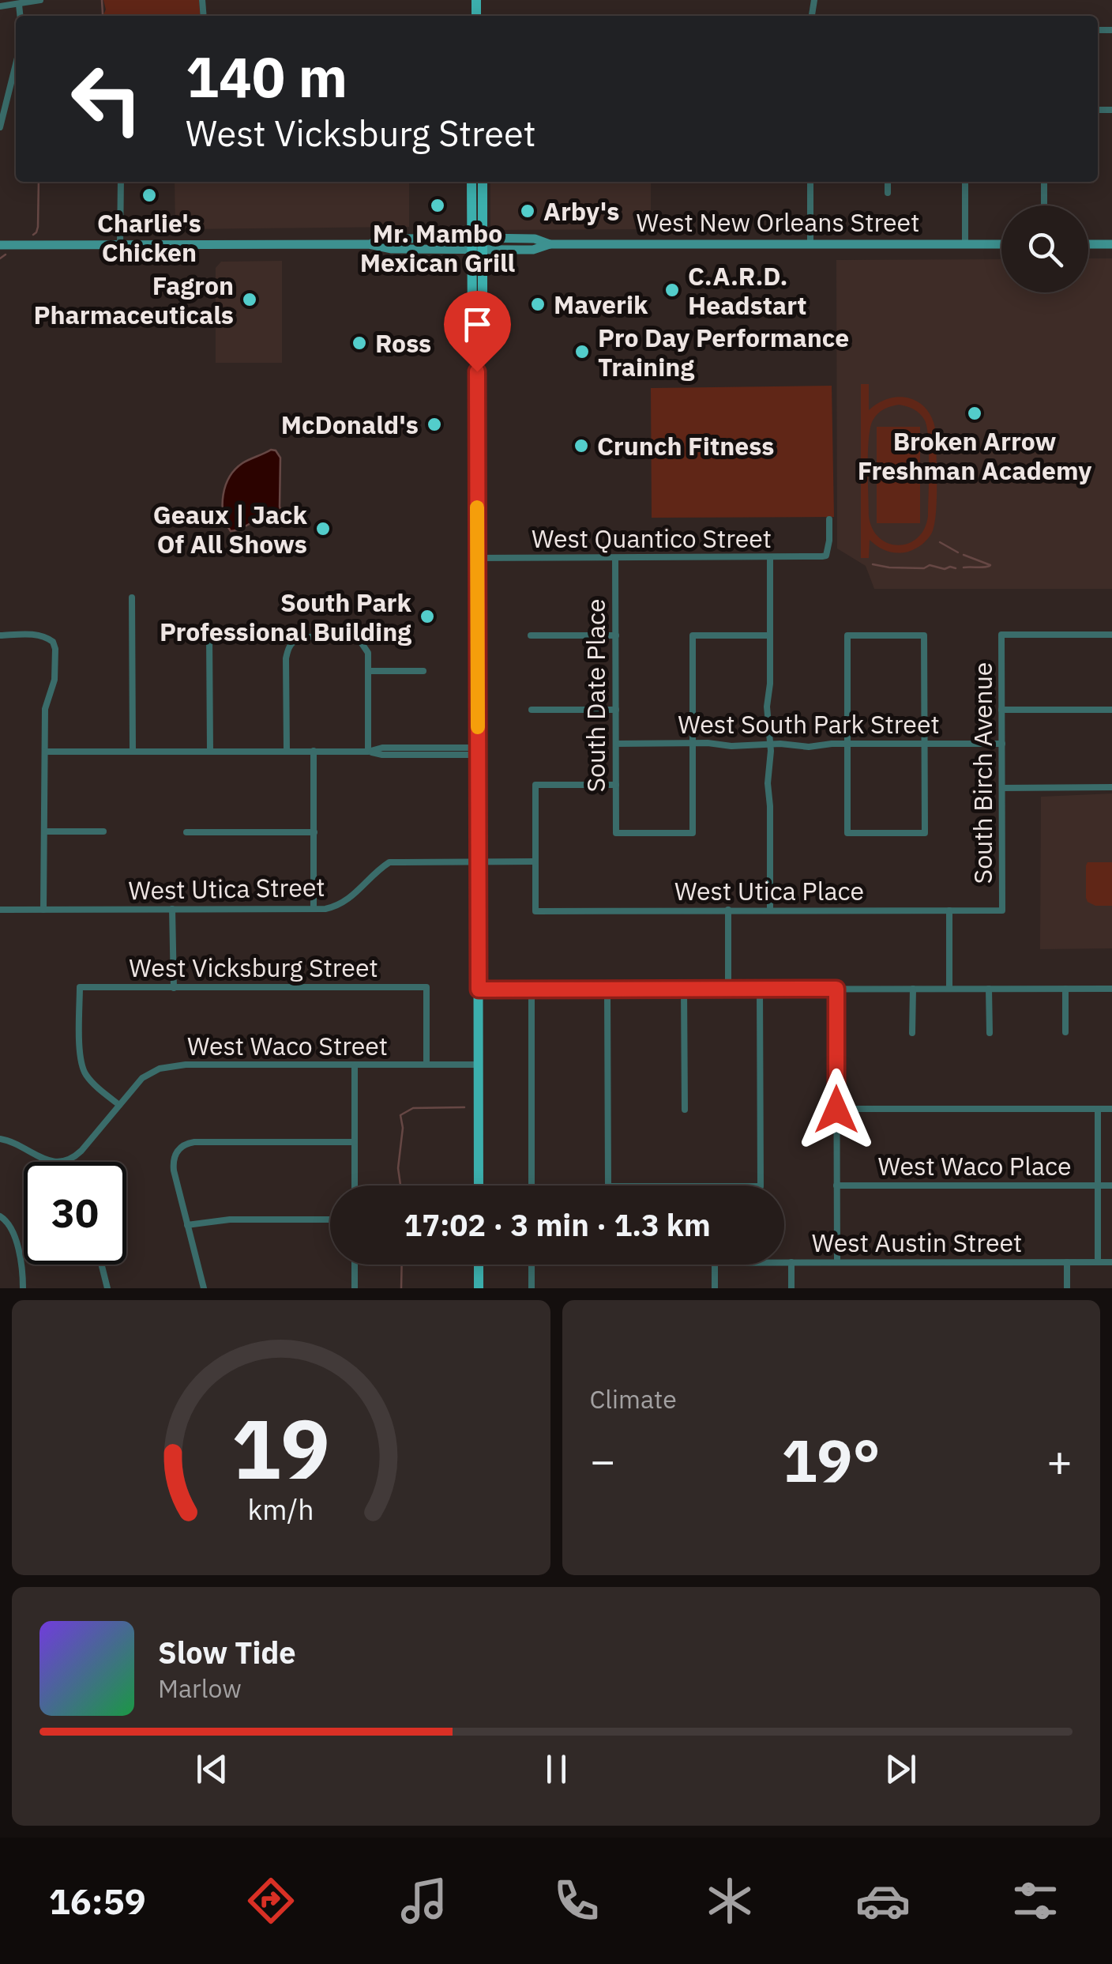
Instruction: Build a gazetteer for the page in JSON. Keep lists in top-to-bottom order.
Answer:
{
  "streets": {
    "main road": ["West New Orleans Street"],
    "street": [
      "West Quantico Street",
      "South Date Place",
      "West South Park Street",
      "South Birch Avenue",
      "West Utica Street",
      "West Utica Place",
      "West Vicksburg Street",
      "West Waco Street",
      "West Waco Place",
      "West Austin Street"
    ]
  },
  "crossings": [
    ["West Quantico Street", "South Date Place"],
    ["South Date Place", "West South Park Street"],
    ["West South Park Street", "South Birch Avenue"],
    ["South Birch Avenue", "West Utica Place"],
    ["West Utica Street", "West Utica Place"],
    ["West Vicksburg Street", "West Waco Street"]
  ],
  "places": [
    "Charlie's Chicken",
    "Mr. Mambo Mexican Grill",
    "Arby's",
    "C.A.R.D. Headstart",
    "Fagron Pharmaceuticals",
    "Maverik",
    "Ross",
    "Pro Day Performance Training",
    "Broken Arrow Freshman Academy",
    "McDonald's",
    "Crunch Fitness",
    "Geaux | Jack Of All Shows",
    "South Park Professional Building"
  ],
  "page": {
    "turn": ["140 m", "West Vicksburg Street"],
    "limit": "30",
    "trip": "17:02 · 3 min · 1.3 km",
    "tile": "Climate",
    "heat": ["−", "19°", "+"],
    "song": ["Slow Tide", "Marlow"],
    "tabs": "16:59",
    "gauge": ["19", "km/h"]
  }
}
